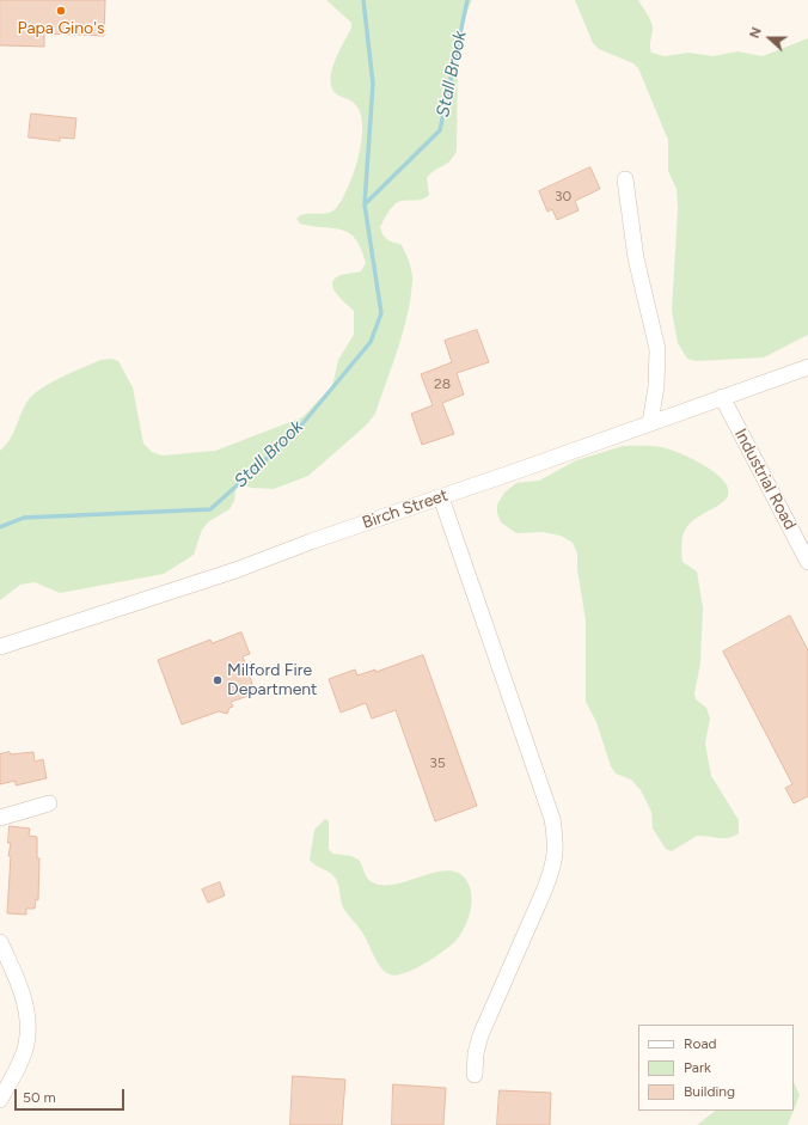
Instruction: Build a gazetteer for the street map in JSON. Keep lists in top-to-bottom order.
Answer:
{
  "streets": {
    "street": ["Industrial Road", "Birch Street"]
  },
  "crossings": [
    ["Industrial Road", "Birch Street"]
  ],
  "water": ["Stall Brook"],
  "places": ["Papa Gino's", "Milford Fire Department"],
  "house_numbers": ["30", "28", "35"],
  "legend": ["Road", "Park", "Building"],
  "scale_bar": "50 m",
  "north": "left"
}
